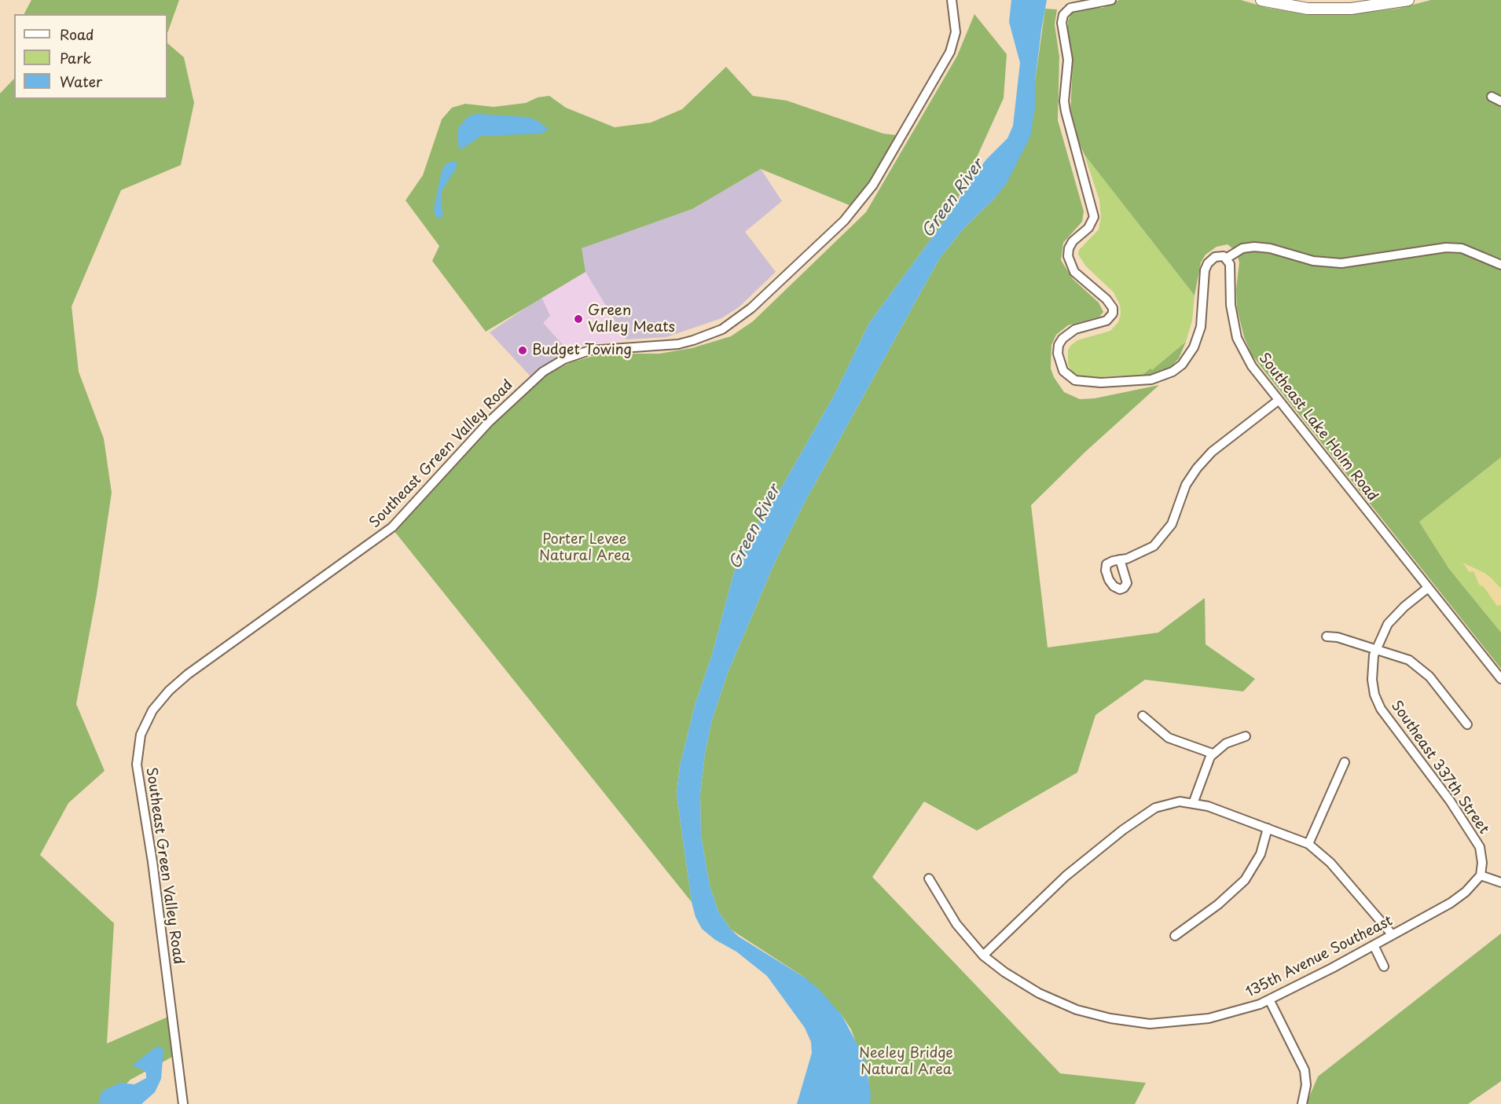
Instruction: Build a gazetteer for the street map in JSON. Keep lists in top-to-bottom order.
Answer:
{
  "streets": {
    "street": [
      "Southeast Lake Holm Road",
      "Southeast Green Valley Road",
      "Southeast 337th Street",
      "135th Avenue Southeast"
    ]
  },
  "crossings": [
    ["Southeast 337th Street", "135th Avenue Southeast"]
  ],
  "water": ["Green River"],
  "parks": ["Porter Levee Natural Area", "Neeley Bridge Natural Area"],
  "places": ["Green Valley Meats", "Budget Towing"],
  "legend": ["Road", "Park", "Water"]
}
